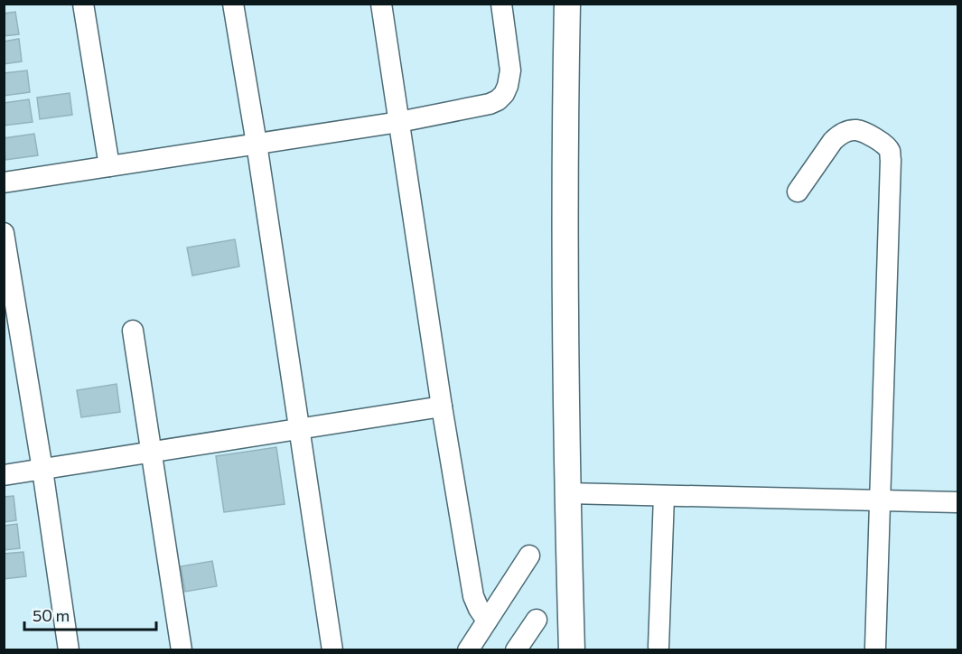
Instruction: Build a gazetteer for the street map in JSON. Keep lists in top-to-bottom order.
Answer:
{
  "scale_bar": "50 m"
}
